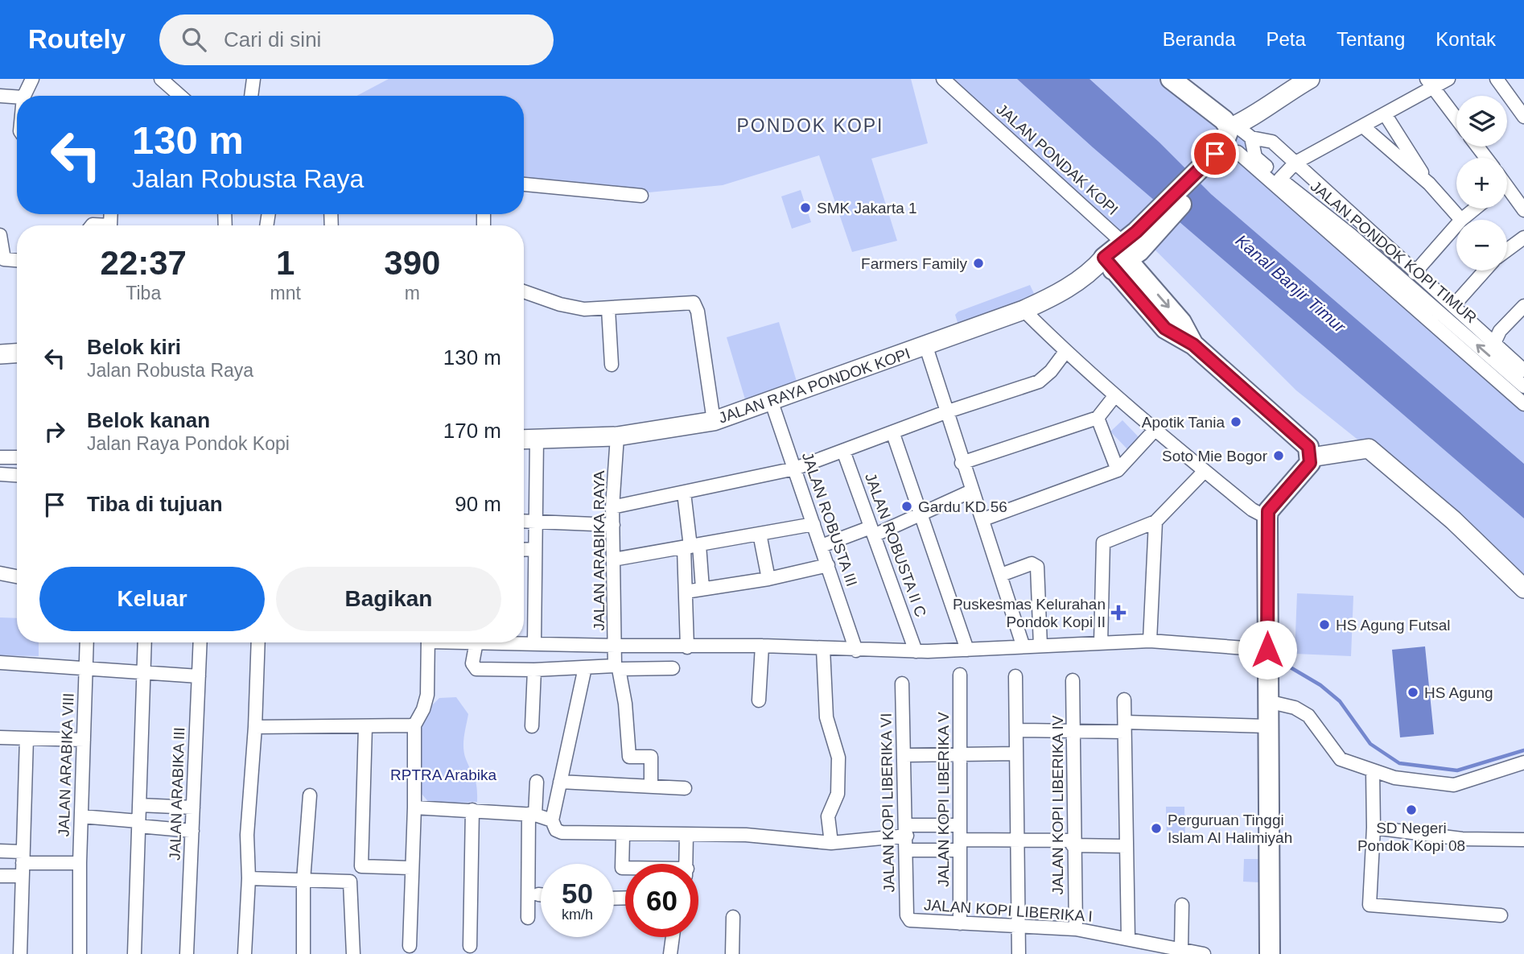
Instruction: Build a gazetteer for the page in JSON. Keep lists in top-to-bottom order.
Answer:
{
  "streets": {
    "main road": ["JALAN RAYA PONDOK KOPI"],
    "street": [
      "JALAN PONDAK KOPI",
      "JALAN PONDOK KOPI TIMUR",
      "JALAN ROBUSTA III",
      "JALAN ROBUSTA II C",
      "JALAN ARABIKA RAYA",
      "JALAN ARABIKA VIII",
      "JALAN ARABIKA III",
      "JALAN KOPI LIBERIKA V",
      "JALAN KOPI LIBERIKA VI",
      "JALAN KOPI LIBERIKA IV",
      "JALAN KOPI LIBERIKA I"
    ]
  },
  "crossings": [
    ["JALAN PONDAK KOPI", "JALAN RAYA PONDOK KOPI"],
    ["JALAN PONDOK KOPI TIMUR", "JALAN RAYA PONDOK KOPI"],
    ["JALAN RAYA PONDOK KOPI", "JALAN ROBUSTA III"],
    ["JALAN RAYA PONDOK KOPI", "JALAN ARABIKA RAYA"],
    ["JALAN KOPI LIBERIKA V", "JALAN KOPI LIBERIKA I"],
    ["JALAN KOPI LIBERIKA VI", "JALAN KOPI LIBERIKA I"],
    ["JALAN KOPI LIBERIKA IV", "JALAN KOPI LIBERIKA I"]
  ],
  "districts": ["PONDOK KOPI"],
  "water": ["Kanal Banjir Timur"],
  "parks": ["RPTRA Arabika"],
  "places": {
    "other": [
      "SMK Jakarta 1",
      "Farmers Family",
      "Apotik Tania",
      "Soto Mie Bogor",
      "Gardu KD 56",
      "HS Agung Futsal",
      "HS Agung",
      "SD Negeri Pondok Kopi 08",
      "Perguruan Tinggi Islam Al Halimiyah"
    ],
    "health": ["Puskesmas Kelurahan Pondok Kopi II"]
  },
  "page": {
    "header": "Routely",
    "search": "Cari di sini",
    "nav": [
      "Beranda",
      "Peta",
      "Tentang",
      "Kontak"
    ],
    "map_buttons": ["+", "−"],
    "turn": ["130 m", "Jalan Robusta Raya"],
    "eta": [
      "22:37",
      "Tiba",
      "1",
      "mnt",
      "390",
      "m"
    ],
    "list": [
      {
        "name": "Belok kiri",
        "note": "Jalan Robusta Raya",
        "value": "130 m"
      },
      {
        "name": "Belok kanan",
        "note": "Jalan Raya Pondok Kopi",
        "value": "170 m"
      },
      {
        "name": "Tiba di tujuan",
        "value": "90 m"
      }
    ],
    "buttons": ["Keluar", "Bagikan"],
    "speed": "50 km/h",
    "limit": "60"
  }
}
